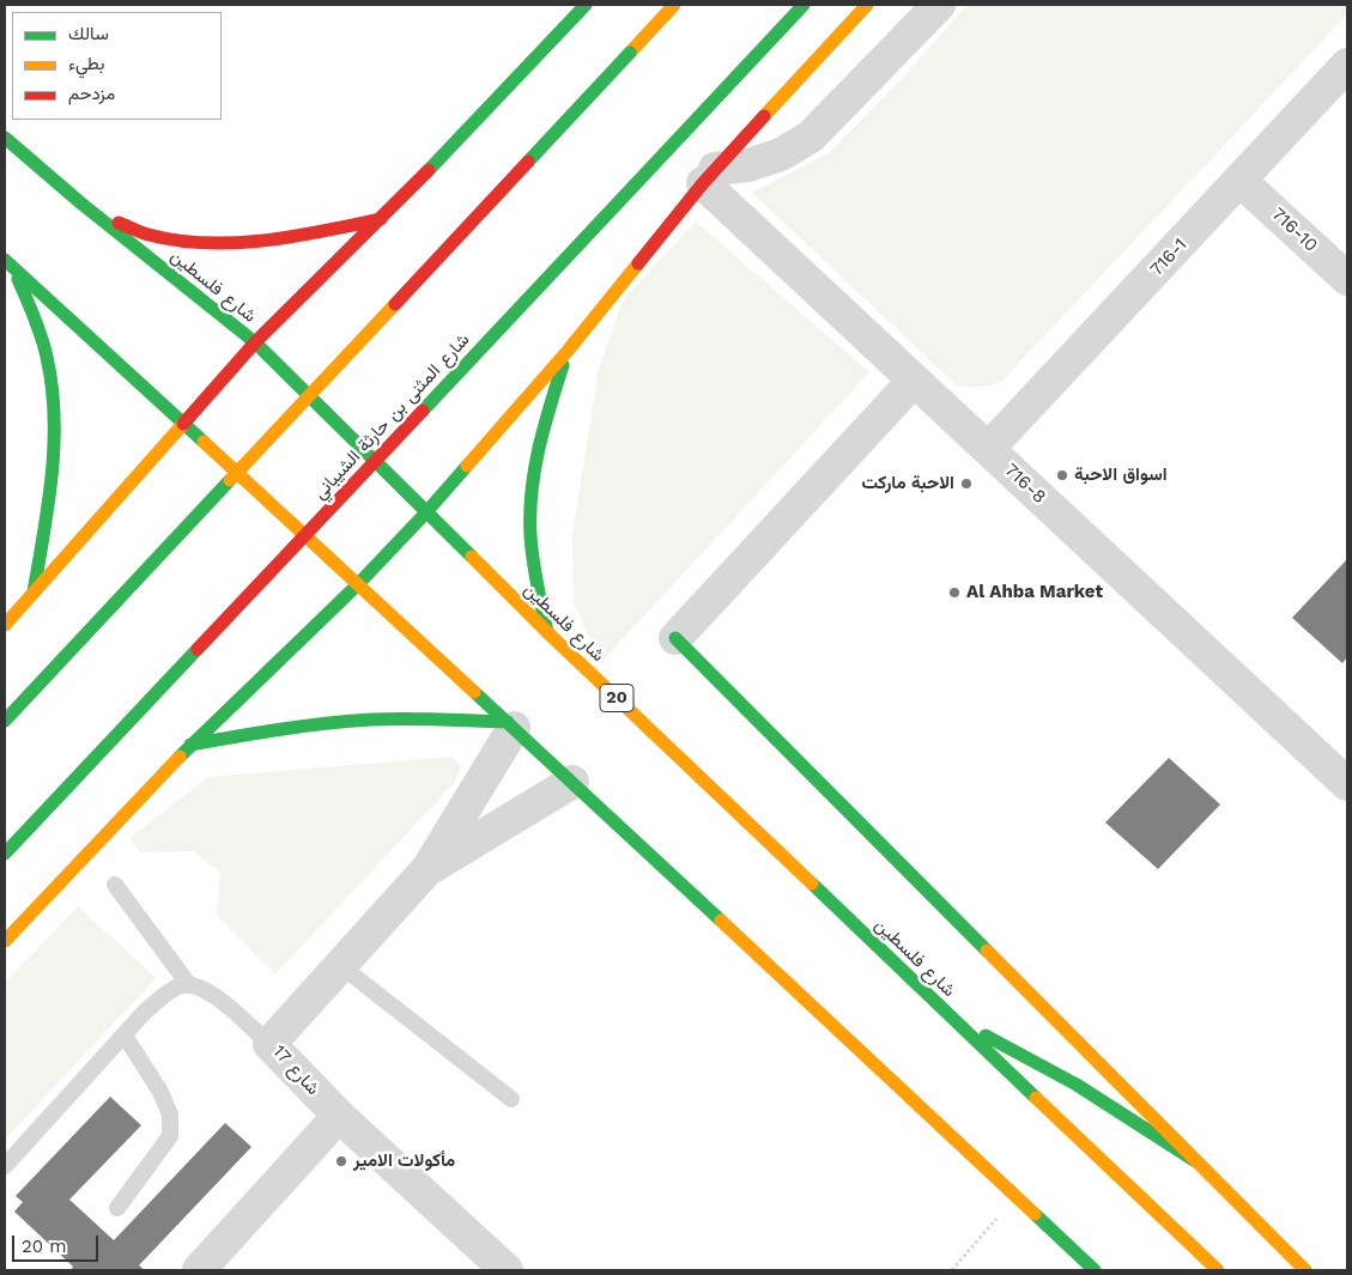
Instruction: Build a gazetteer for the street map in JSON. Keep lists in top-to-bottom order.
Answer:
{
  "streets": {
    "main road": ["شارع فلسطين", "شارع المثنى بن حارثة الشيباني", "20"],
    "street": [
      "716-10",
      "716-1",
      "716-8",
      "شارع 17"
    ]
  },
  "crossings": [
    ["716-10", "716-1"],
    ["716-1", "716-8"]
  ],
  "places": [
    "اسواق الاحبة",
    "الاحبة ماركت",
    "Al Ahba Market",
    "مأكولات الامير"
  ],
  "legend": ["سالك", "بطيء", "مزدحم"],
  "scale_bar": "20 m"
}
